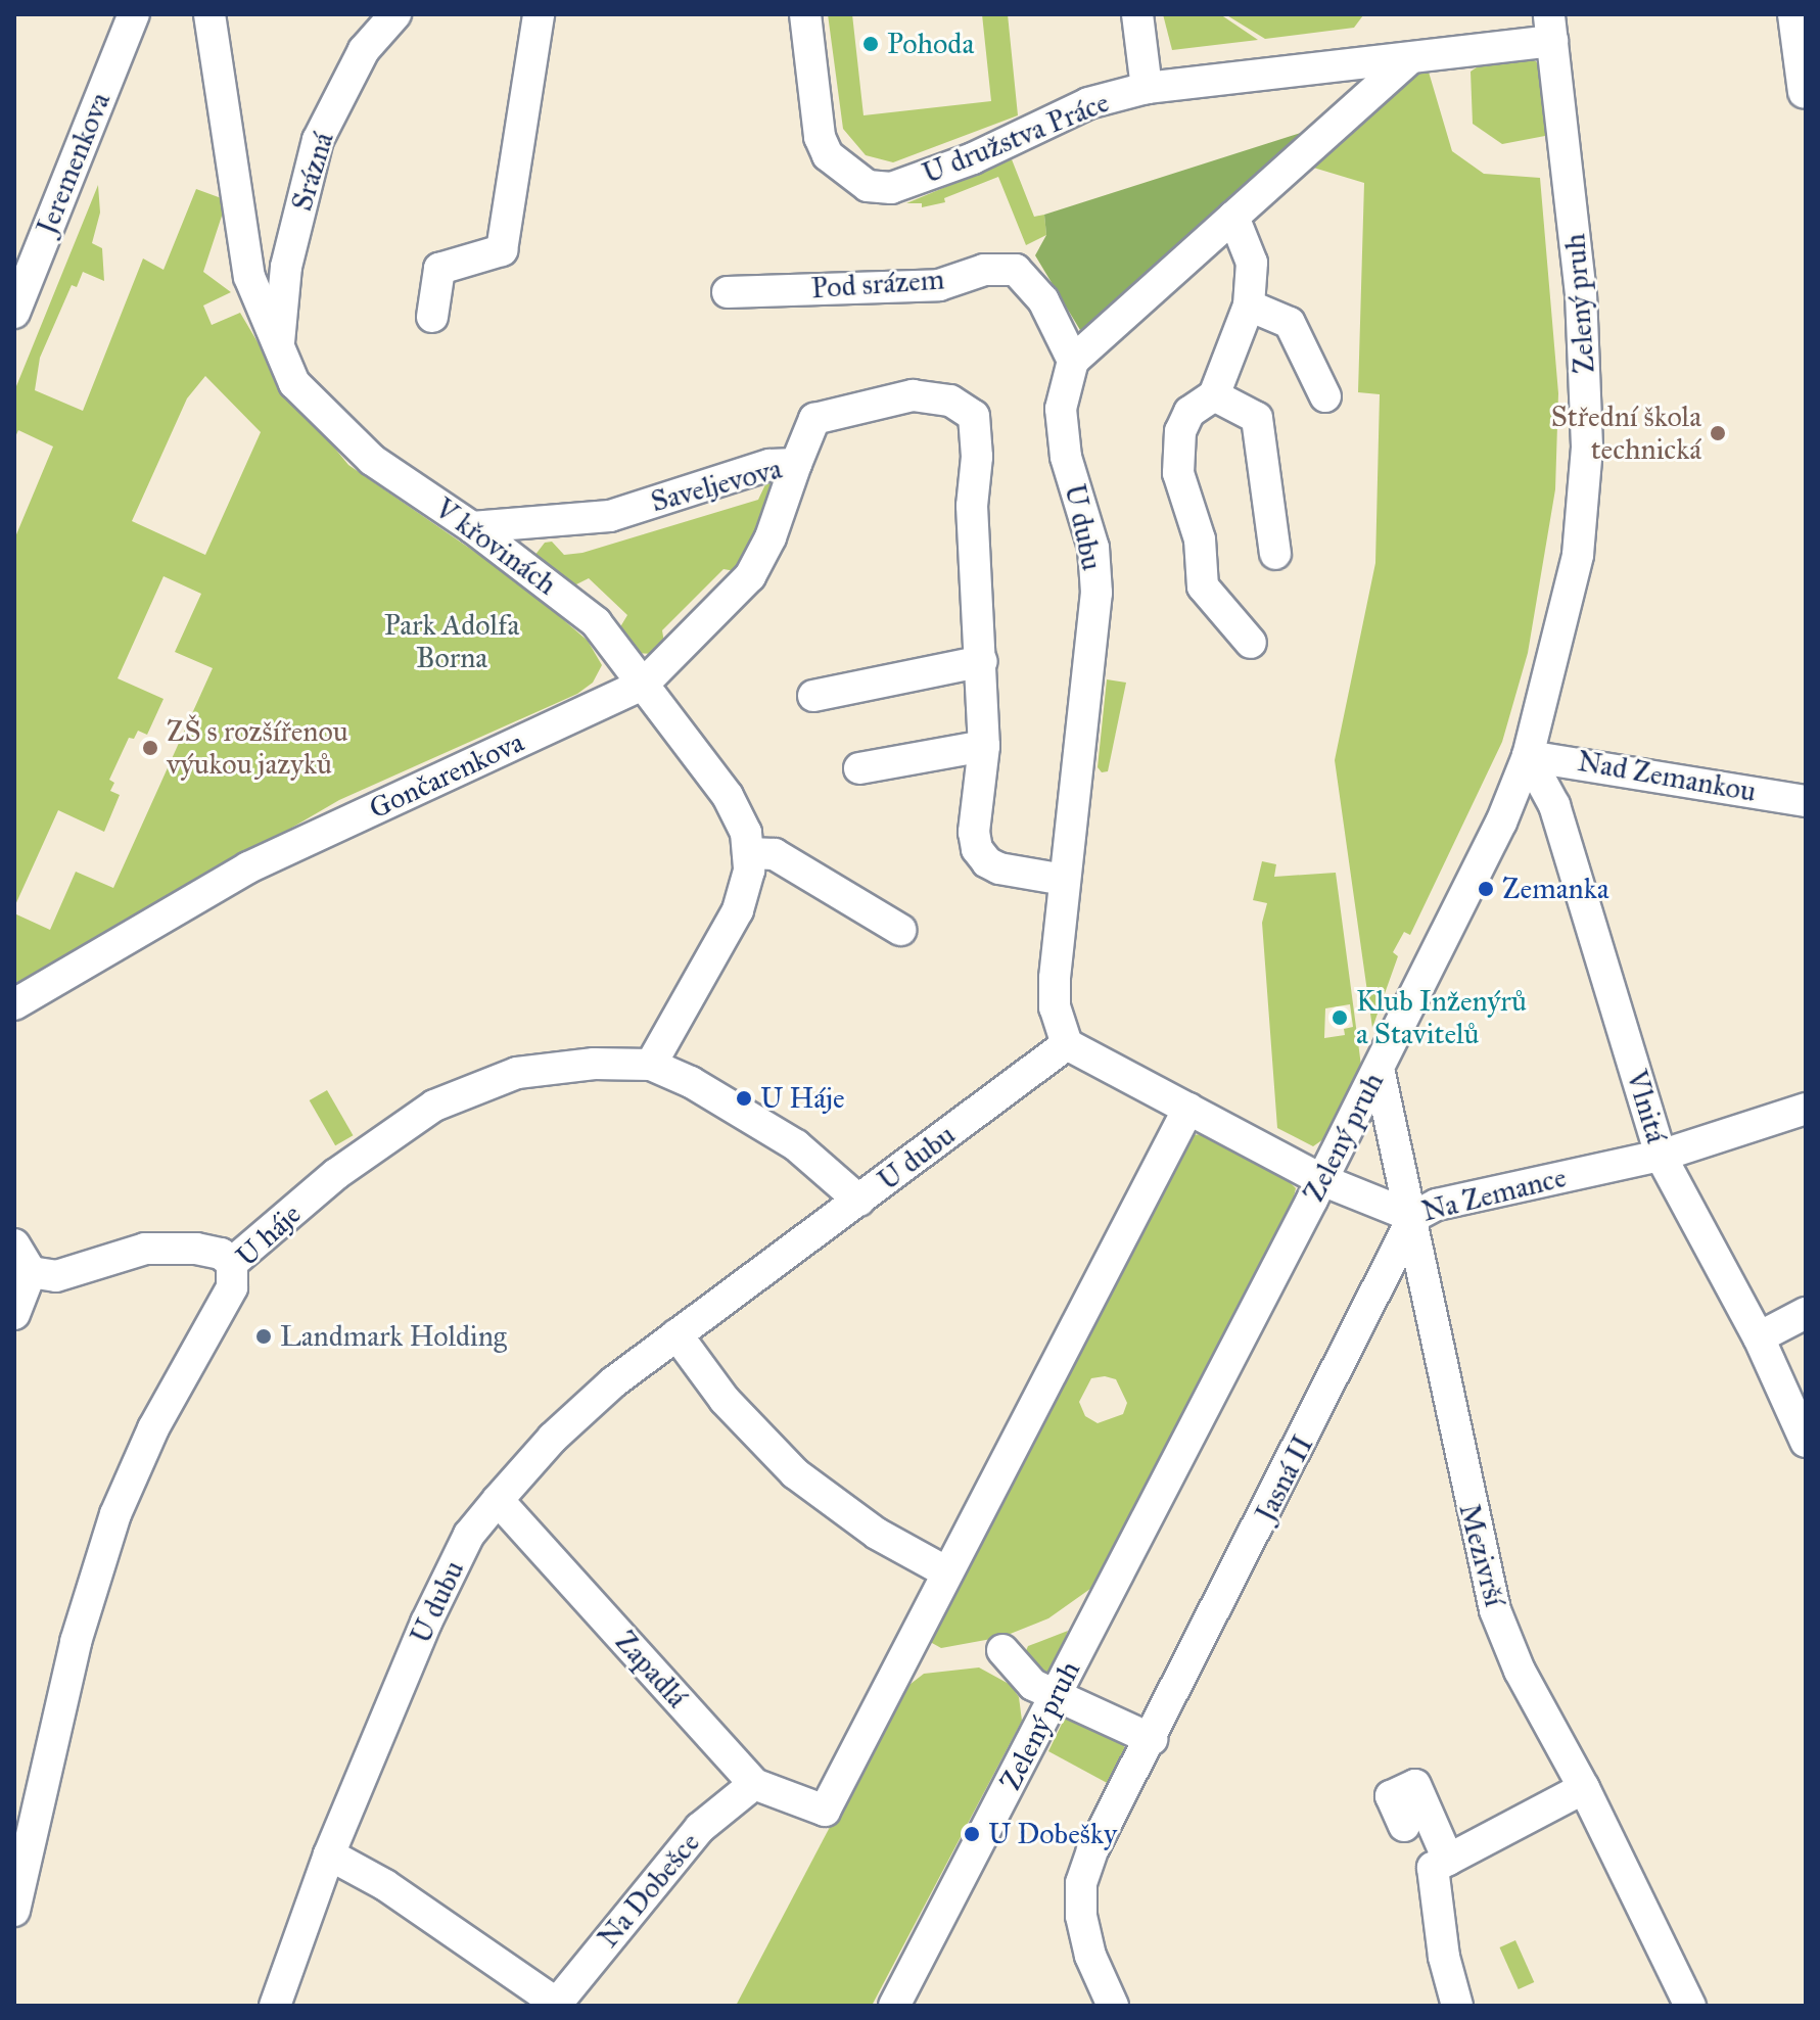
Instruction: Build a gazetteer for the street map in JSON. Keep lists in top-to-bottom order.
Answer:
{
  "streets": {
    "street": [
      "U družstva Práce",
      "Jeremenkova",
      "Srázná",
      "Pod srázem",
      "Zelený pruh",
      "Saveljevova",
      "U dubu",
      "V křovinách",
      "Gončarenkova",
      "Nad Zemankou",
      "Vlnitá",
      "Na Zemance",
      "U háje",
      "Jasná II",
      "Mezivrší",
      "Zapadlá",
      "Na Dobešce"
    ]
  },
  "crossings": [
    ["U družstva Práce", "Zelený pruh"],
    ["Srázná", "V křovinách"],
    ["Pod srázem", "U dubu"],
    ["Zelený pruh", "Nad Zemankou"],
    ["Zelený pruh", "Vlnitá"],
    ["Zelený pruh", "Na Zemance"],
    ["Zelený pruh", "Mezivrší"],
    ["Saveljevova", "U dubu"],
    ["Saveljevova", "V křovinách"],
    ["Saveljevova", "Gončarenkova"],
    ["U dubu", "Na Zemance"],
    ["U dubu", "U háje"],
    ["U dubu", "Zapadlá"],
    ["V křovinách", "Gončarenkova"],
    ["V křovinách", "U háje"],
    ["Nad Zemankou", "Vlnitá"],
    ["Vlnitá", "Na Zemance"],
    ["Na Zemance", "Jasná II"],
    ["Na Zemance", "Mezivrší"],
    ["Jasná II", "Mezivrší"],
    ["Zapadlá", "Na Dobešce"]
  ],
  "parks": ["Park Adolfa Borna"],
  "places": [
    "Pohoda",
    "Střední škola technická",
    "ZŠ s rozšířenou výukou jazyků",
    "Zemanka",
    "Klub Inženýrů a Stavitelů",
    "U Háje",
    "Landmark Holding",
    "U Dobešky"
  ]
}
